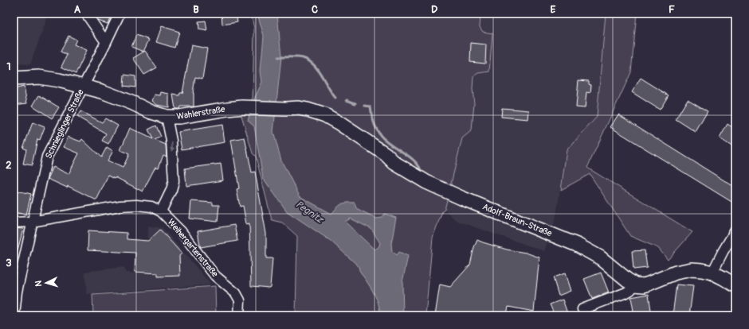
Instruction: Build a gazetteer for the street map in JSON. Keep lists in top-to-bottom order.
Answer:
{
  "streets": {
    "main road": ["Wahlerstraße", "Adolf-Braun-Straße"],
    "street": ["Schnieglinger Straße", "Weihergartenstraße"]
  },
  "crossings": [
    ["Wahlerstraße", "Schnieglinger Straße"],
    ["Wahlerstraße", "Adolf-Braun-Straße"],
    ["Wahlerstraße", "Weihergartenstraße"],
    ["Schnieglinger Straße", "Weihergartenstraße"]
  ],
  "water": ["Pegnitz"],
  "north": "left",
  "grid": {
    "columns": [
      "A",
      "B",
      "C",
      "D",
      "E",
      "F"
    ],
    "rows": ["1", "2", "3"]
  }
}
